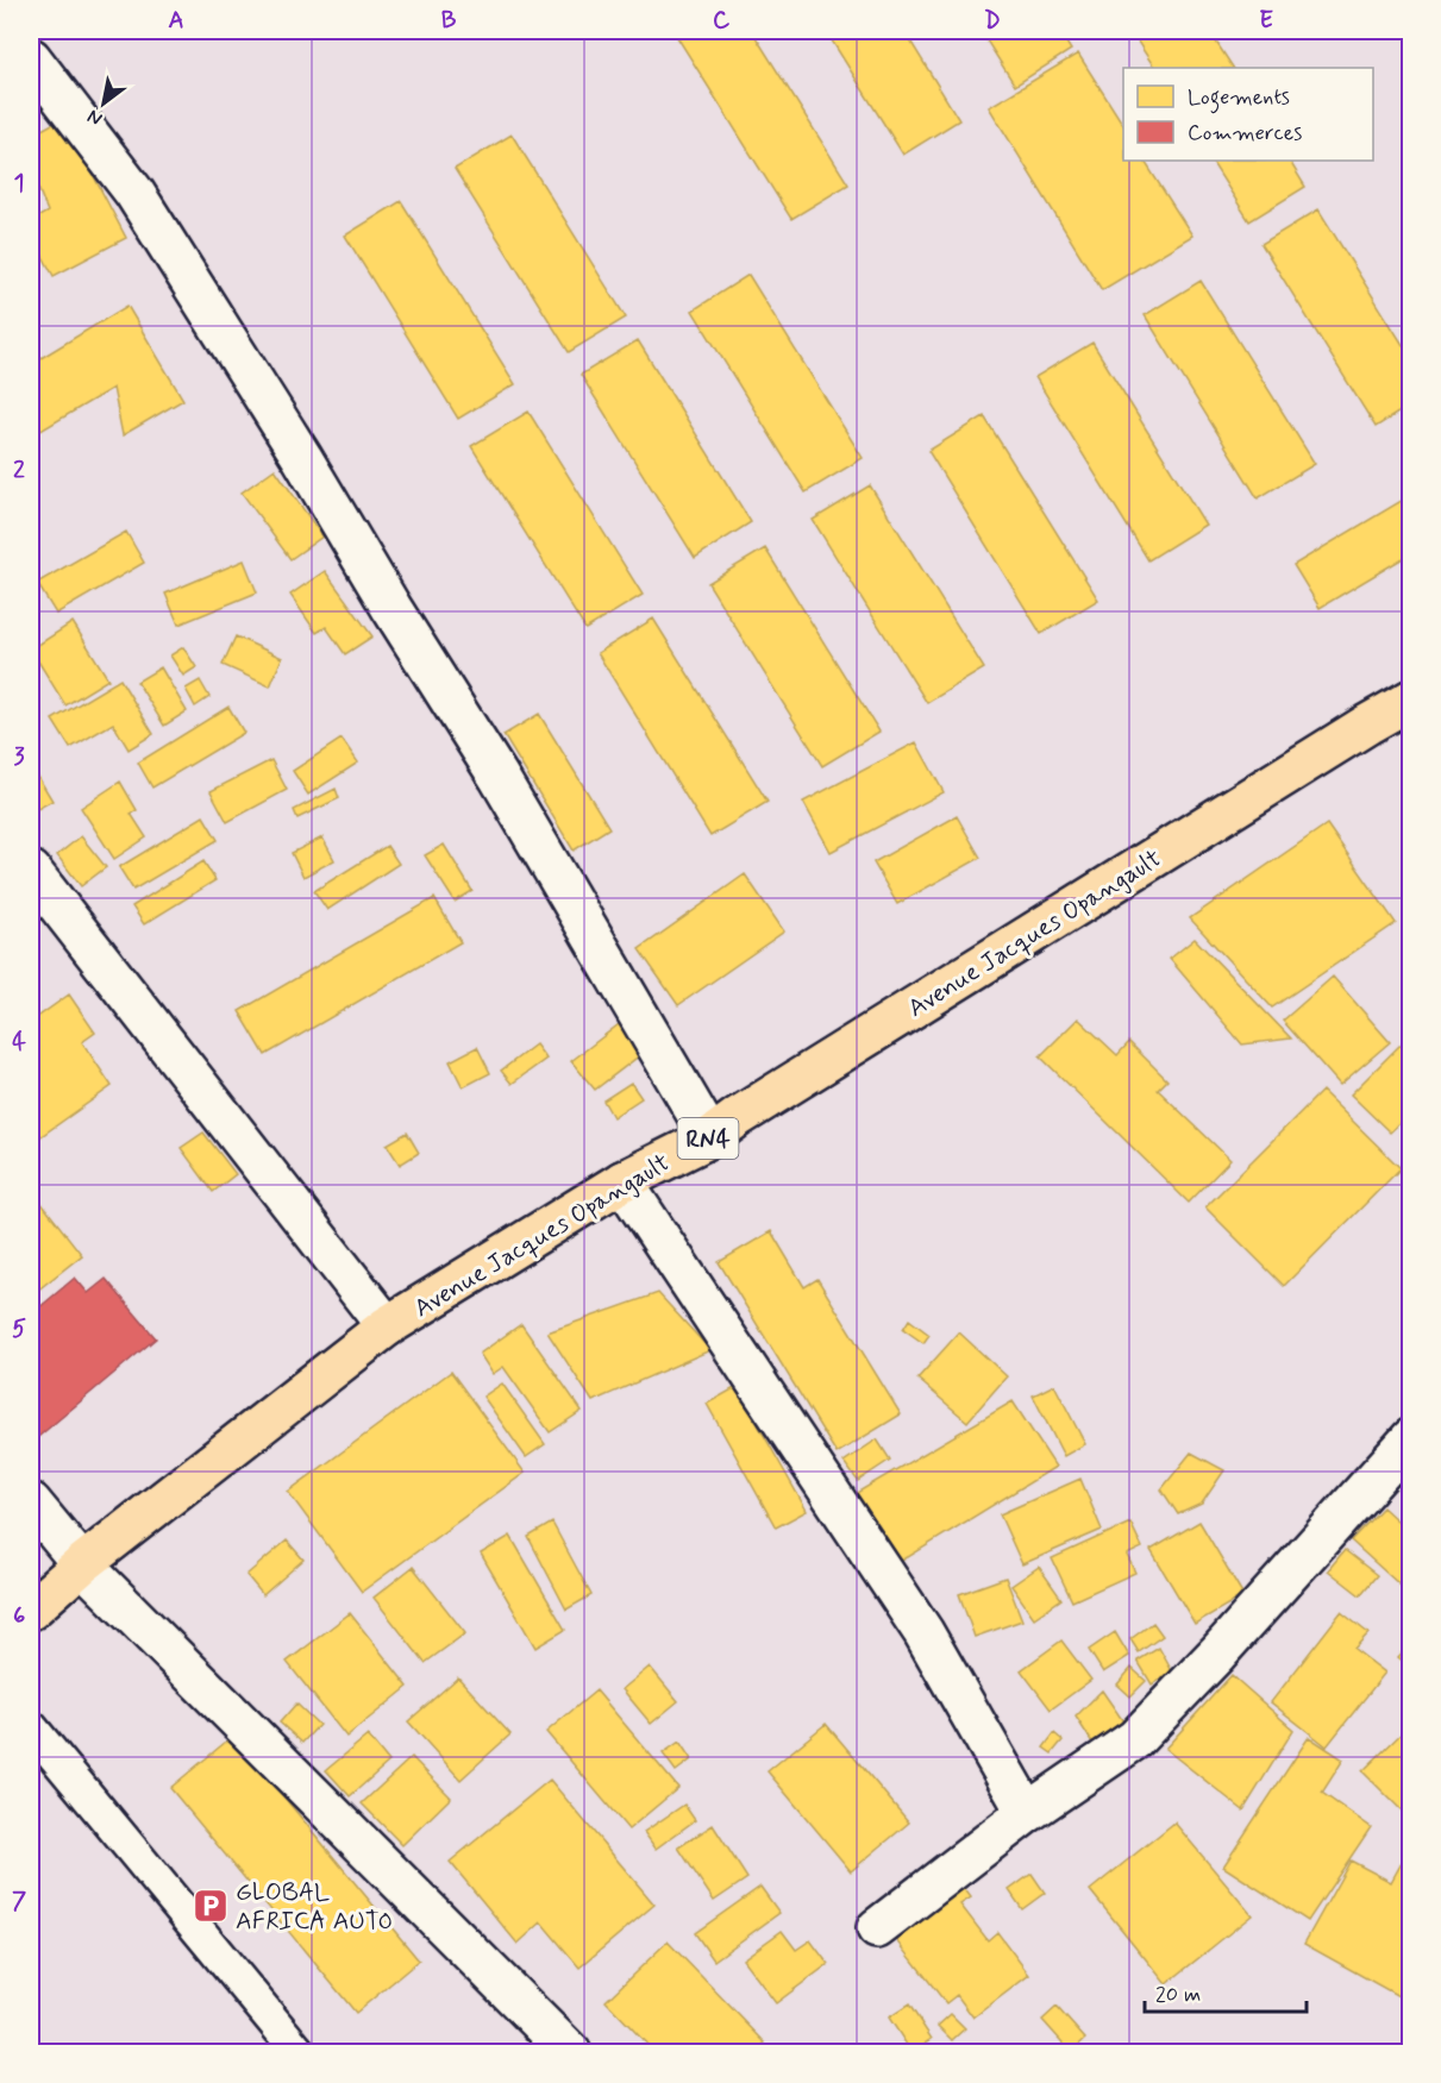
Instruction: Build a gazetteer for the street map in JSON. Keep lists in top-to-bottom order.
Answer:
{
  "streets": {
    "highway": ["Avenue Jacques Opangault", "RN4"]
  },
  "places": {
    "parking": ["GLOBAL AFRICA AUTO"]
  },
  "legend": ["Logements", "Commerces"],
  "scale_bar": "20 m",
  "north": "bottom left",
  "grid": {
    "columns": [
      "A",
      "B",
      "C",
      "D",
      "E"
    ],
    "rows": [
      "1",
      "2",
      "3",
      "4",
      "5",
      "6",
      "7"
    ]
  }
}
